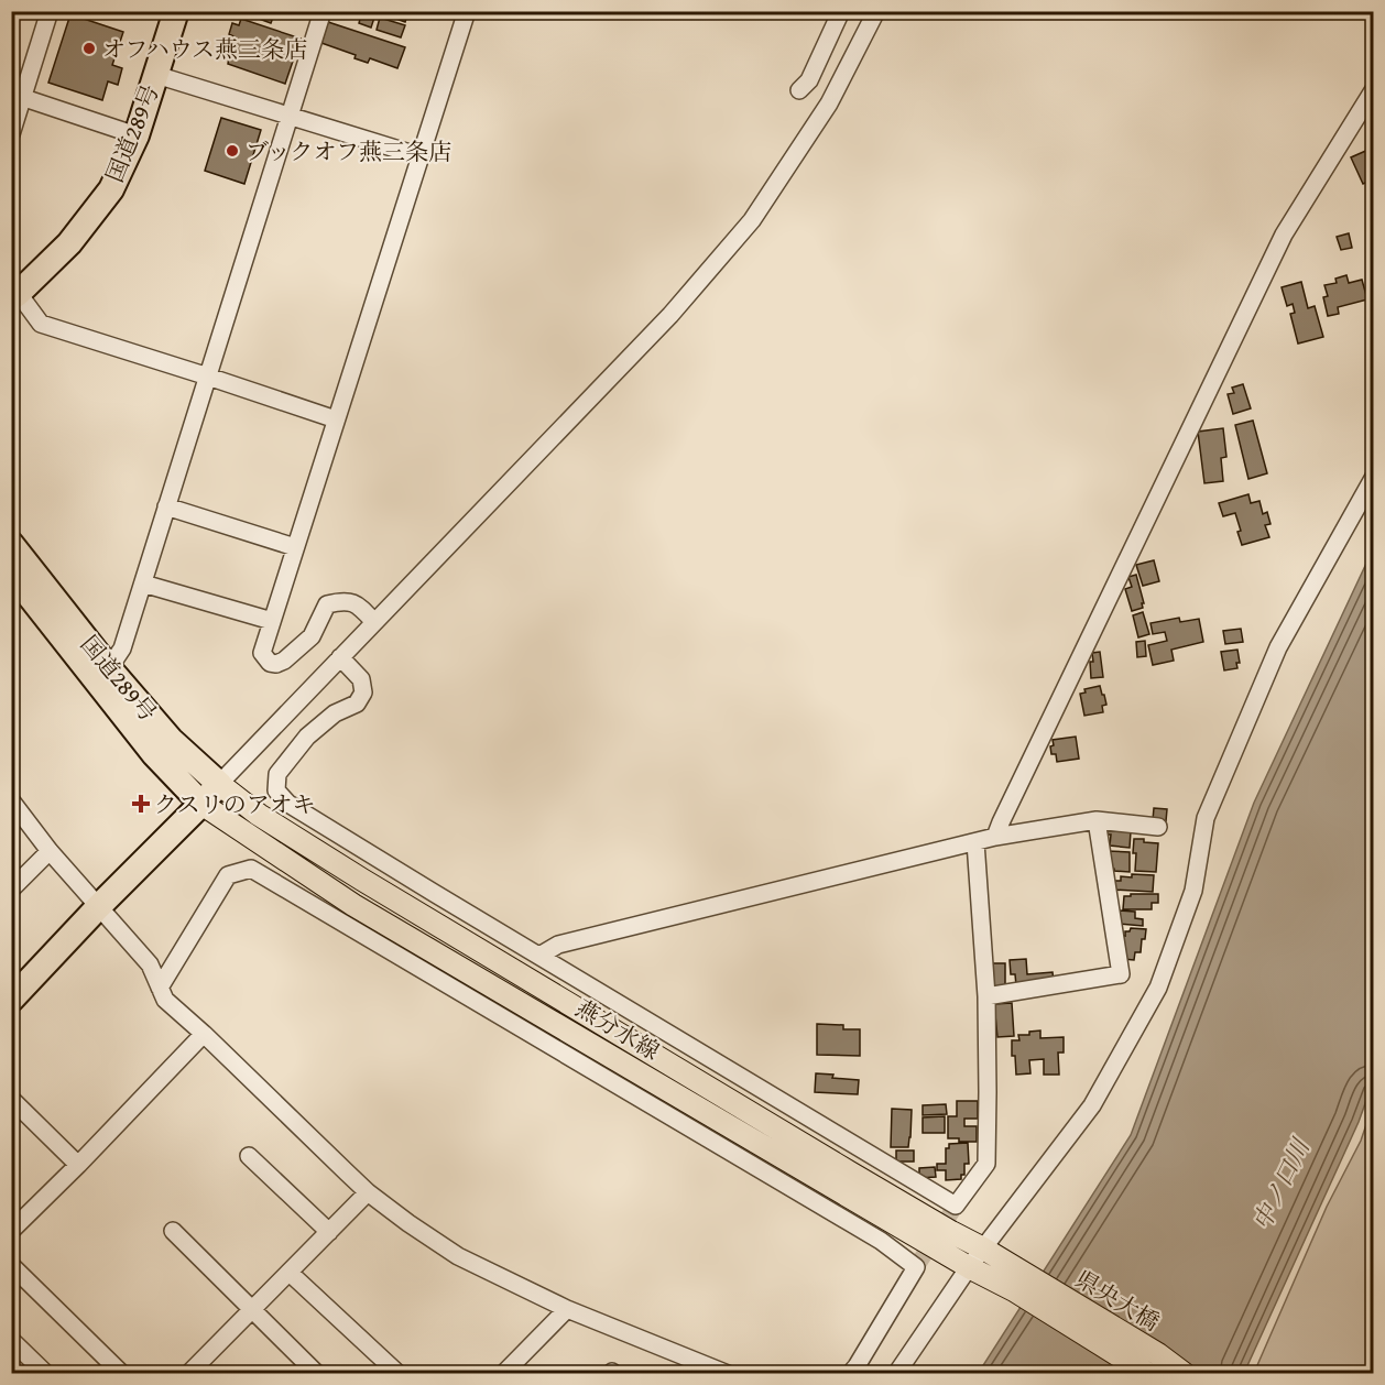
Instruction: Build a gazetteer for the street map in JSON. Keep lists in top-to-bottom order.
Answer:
{
  "streets": {
    "highway": ["国道289号"],
    "main road": ["燕分水線", "県央大橋"]
  },
  "crossings": [
    ["国道289号", "燕分水線"],
    ["燕分水線", "県央大橋"]
  ],
  "water": ["中ノ口川"],
  "places": {
    "other": ["オフハウス燕三条店", "ブックオフ燕三条店"],
    "health": ["クスリのアオキ"]
  }
}
